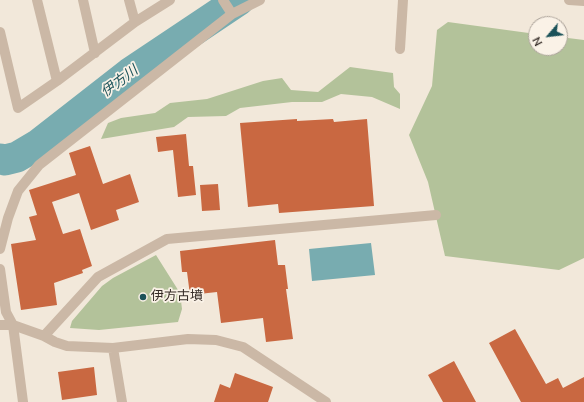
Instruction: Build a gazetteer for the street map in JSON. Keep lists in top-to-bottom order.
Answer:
{
  "water": ["伊方川"],
  "places": ["伊方古墳"],
  "north": "bottom left"
}
